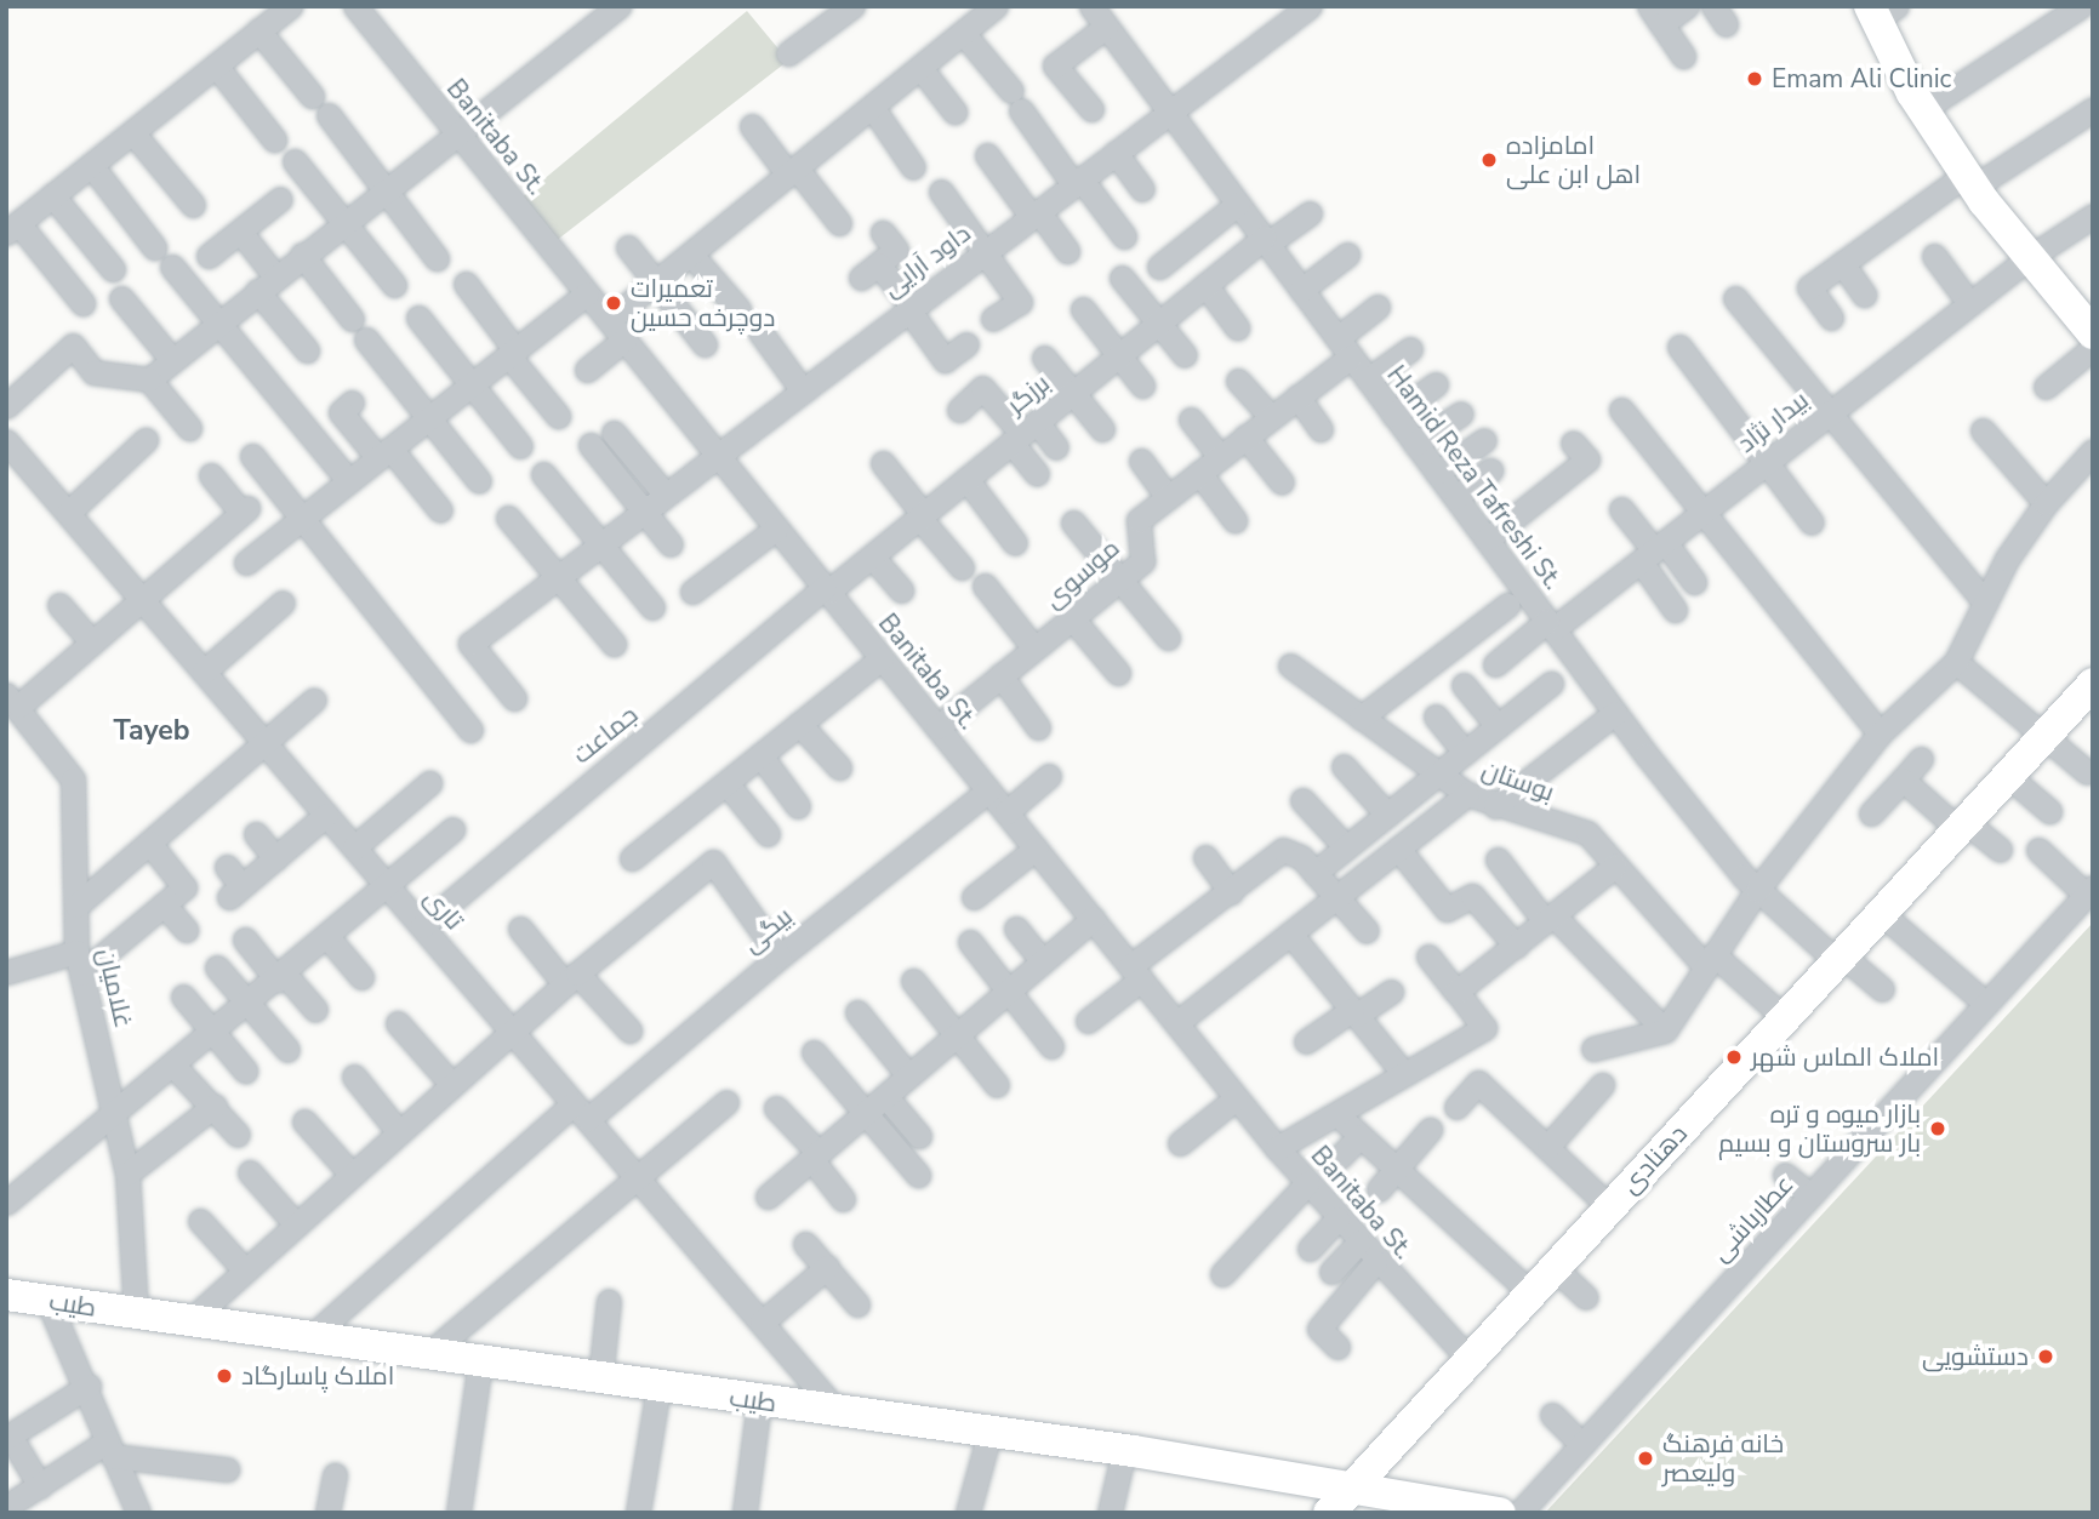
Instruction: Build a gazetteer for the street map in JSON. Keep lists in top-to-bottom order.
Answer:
{
  "streets": {
    "main road": ["دهنادی", "طیب"],
    "street": [
      "Banitaba St.",
      "داود آرایی",
      "برزگر",
      "بیدار نژاد",
      "Hamid Reza Tafreshi St.",
      "موسوی",
      "جماعت",
      "بوستان",
      "تاری",
      "بیگی",
      "غلامیان",
      "عطارباشی"
    ]
  },
  "crossings": [
    ["Banitaba St.", "داود آرایی"],
    ["Banitaba St.", "برزگر"],
    ["Banitaba St.", "موسوی"],
    ["Banitaba St.", "جماعت"],
    ["Banitaba St.", "بیگی"],
    ["Banitaba St.", "دهنادی"],
    ["داود آرایی", "Hamid Reza Tafreshi St."],
    ["برزگر", "Hamid Reza Tafreshi St."],
    ["برزگر", "جماعت"],
    ["بیدار نژاد", "Hamid Reza Tafreshi St."],
    ["Hamid Reza Tafreshi St.", "موسوی"],
    ["Hamid Reza Tafreshi St.", "دهنادی"],
    ["جماعت", "تاری"],
    ["بوستان", "دهنادی"],
    ["تاری", "بیگی"],
    ["تاری", "طیب"],
    ["بیگی", "طیب"],
    ["غلامیان", "طیب"],
    ["دهنادی", "طیب"]
  ],
  "districts": ["Tayeb"],
  "places": [
    "Emam Ali Clinic",
    "امامزاده اهل ابن علی",
    "تعمیرات دوچرخه حسین",
    "املاک الماس شهر",
    "بازار میوه و تره بار سروستان و بسیم",
    "دستشویی",
    "املاک پاسارگاد",
    "خانه فرهنگ ولیعصر"
  ]
}
